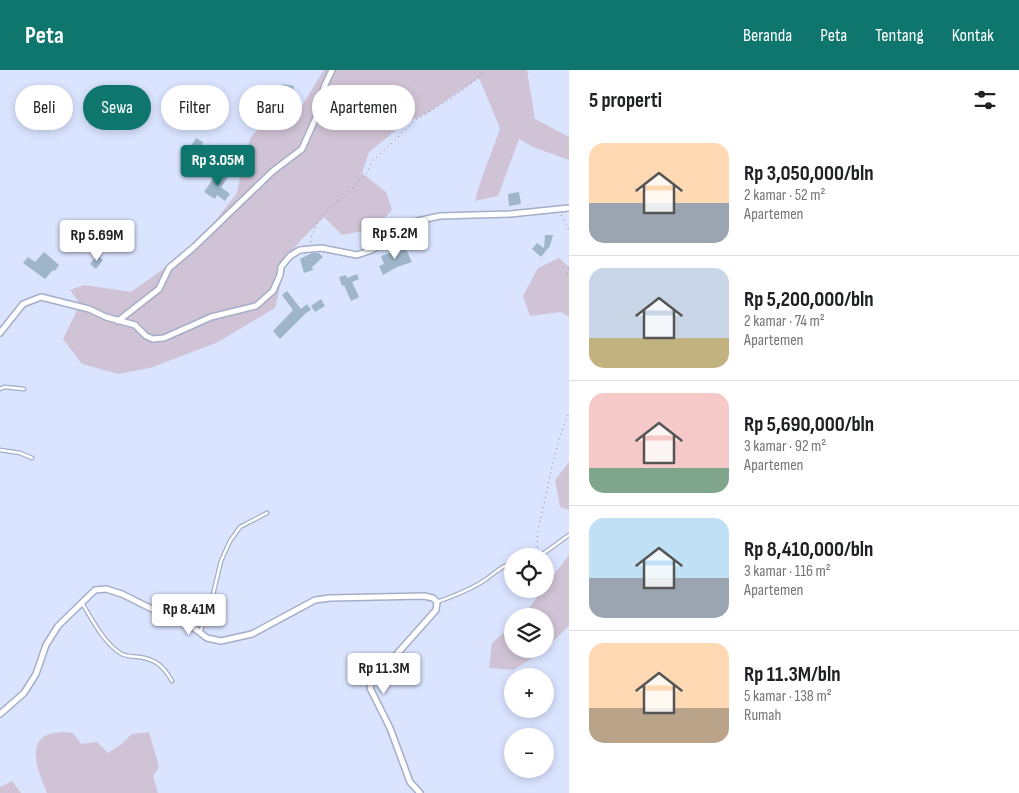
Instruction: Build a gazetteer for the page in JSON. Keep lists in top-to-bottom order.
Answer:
{
  "page": {
    "header": "Peta",
    "nav": [
      "Beranda",
      "Peta",
      "Tentang",
      "Kontak"
    ],
    "heading": "5 properti",
    "chip": [
      "Beli",
      "Sewa",
      "Filter",
      "Baru",
      "Apartemen"
    ],
    "list": [
      {
        "name": "Rp 3,050,000/bln",
        "note": "2 kamar · 52 m² · Apartemen"
      },
      {
        "name": "Rp 5,200,000/bln",
        "note": "2 kamar · 74 m² · Apartemen"
      },
      {
        "name": "Rp 5,690,000/bln",
        "note": "3 kamar · 92 m² · Apartemen"
      },
      {
        "name": "Rp 8,410,000/bln",
        "note": "3 kamar · 116 m² · Apartemen"
      },
      {
        "name": "Rp 11.3M/bln",
        "note": "5 kamar · 138 m² · Rumah"
      }
    ],
    "price": [
      "Rp 3.05M",
      "Rp 5.2M",
      "Rp 5.69M",
      "Rp 8.41M",
      "Rp 11.3M"
    ],
    "map_buttons": ["+", "−"]
  }
}
